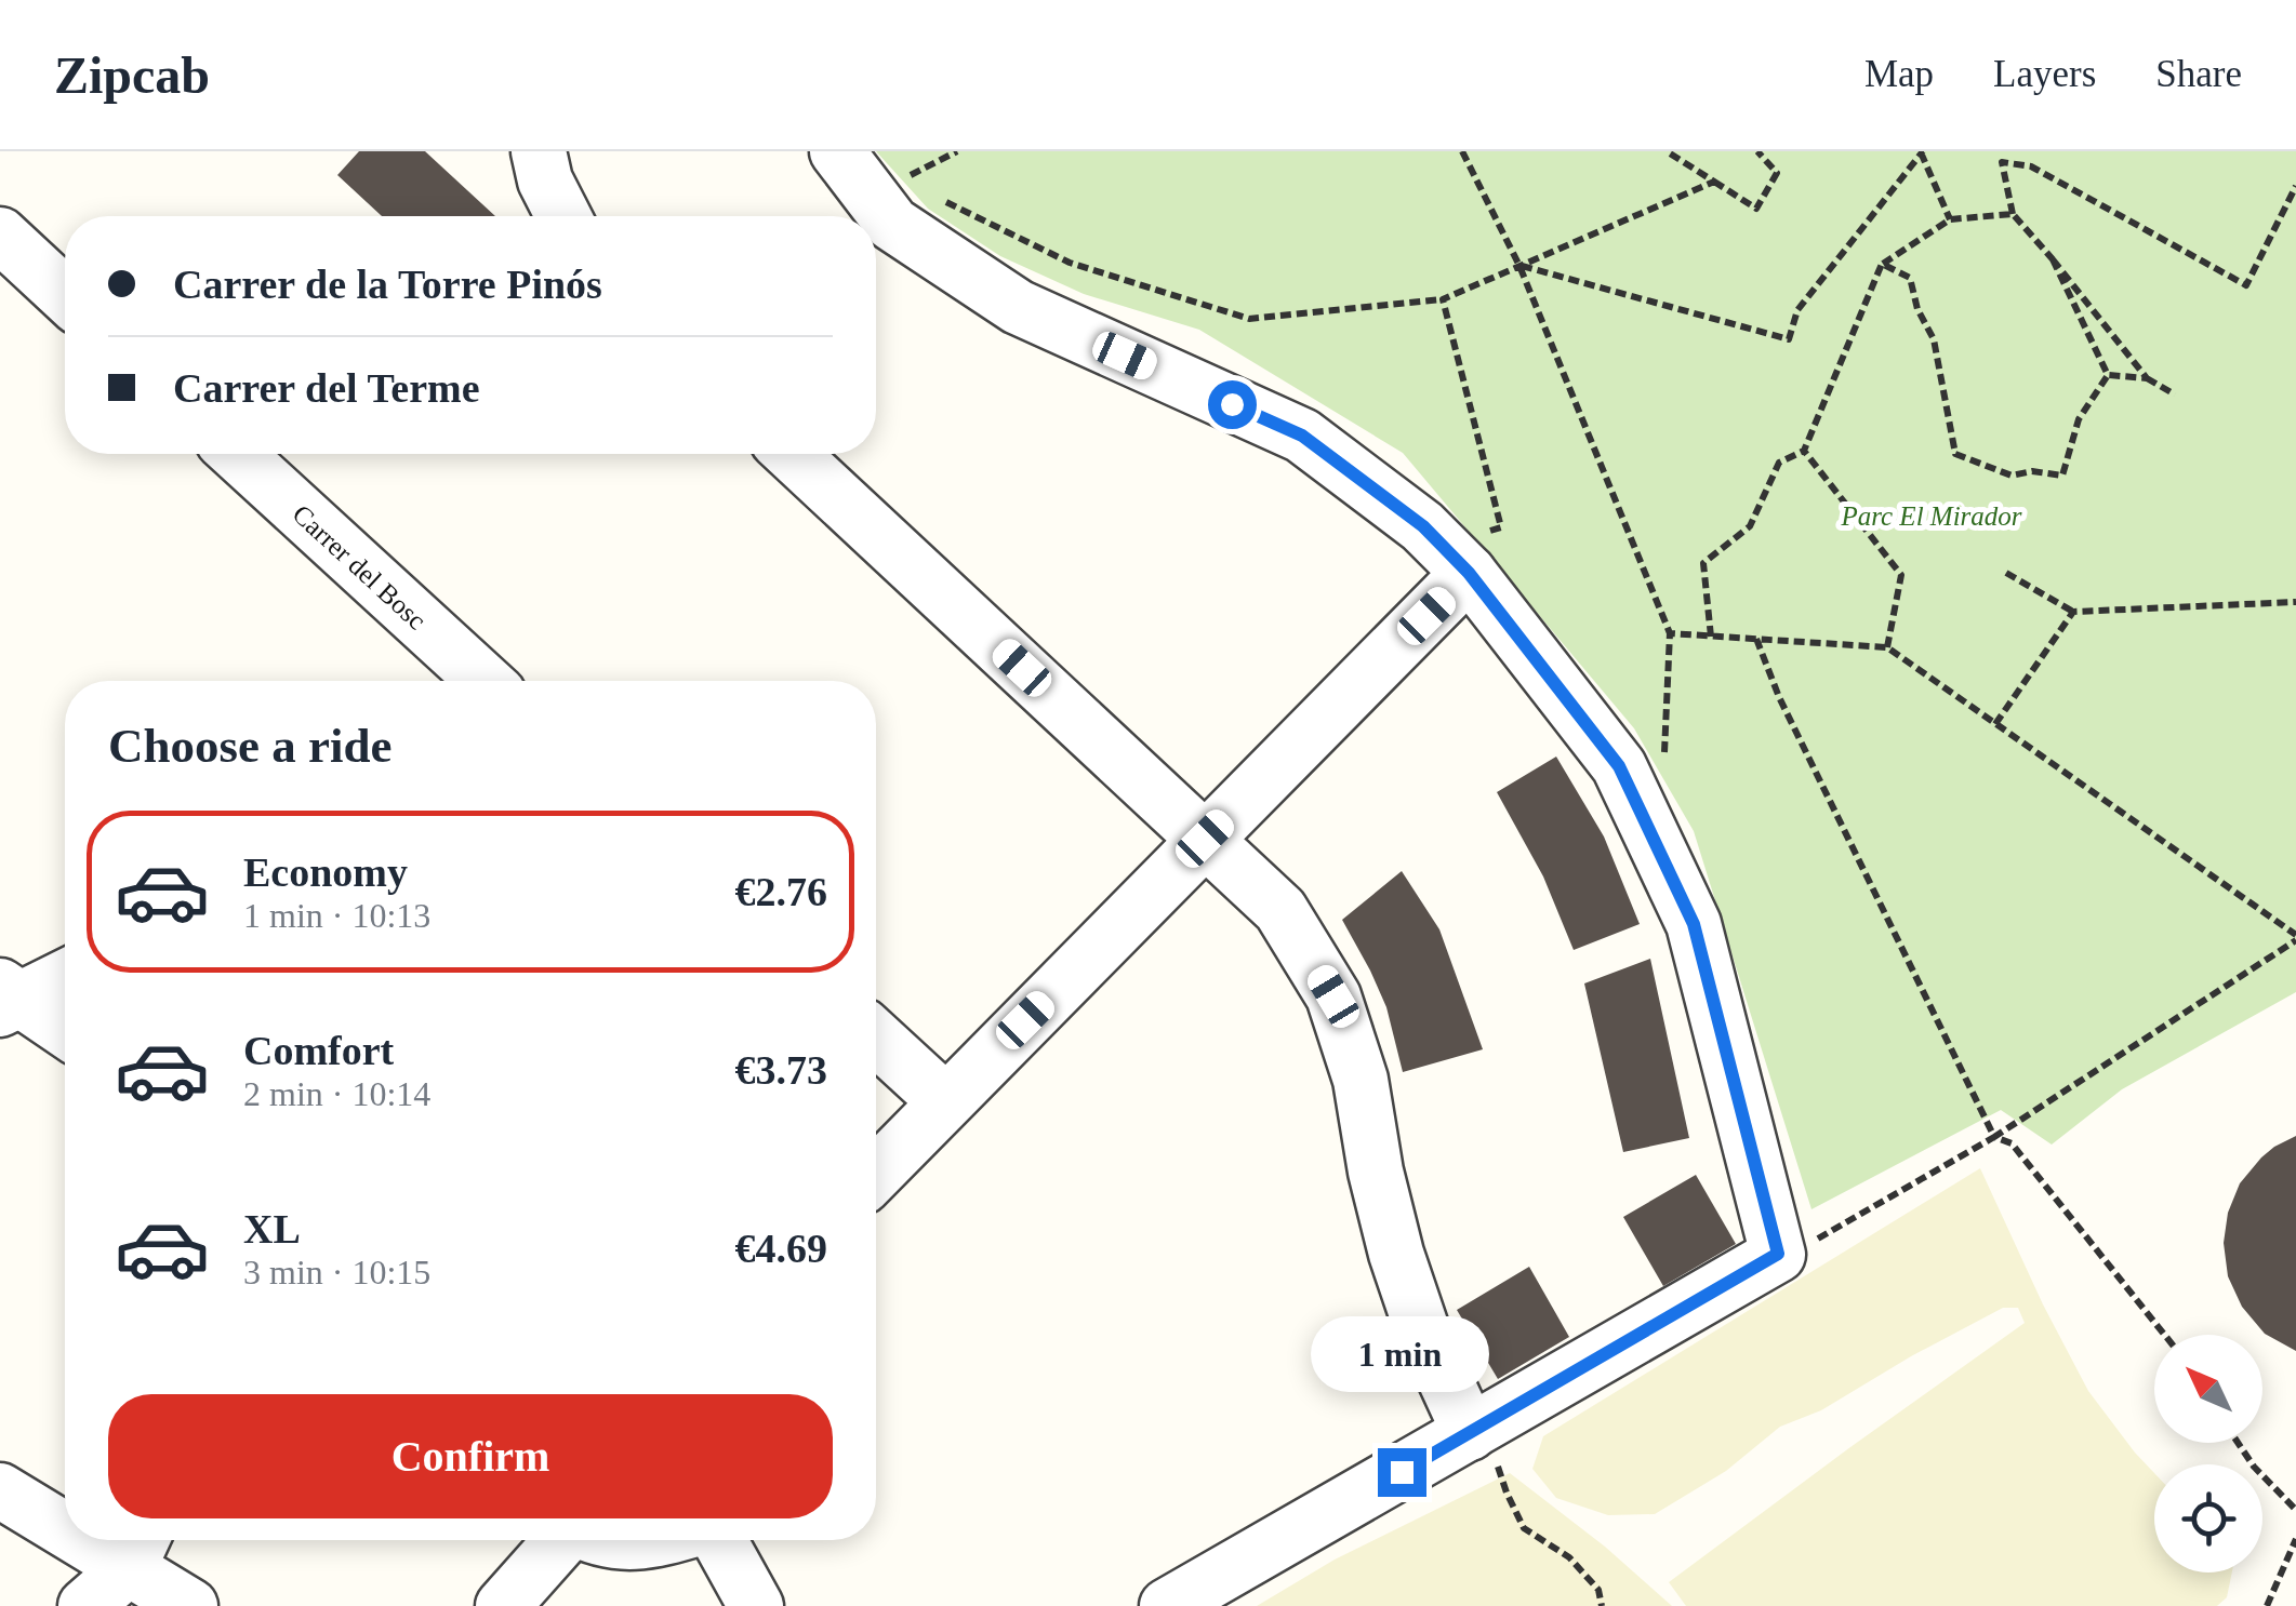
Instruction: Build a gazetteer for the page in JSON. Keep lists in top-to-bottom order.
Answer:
{
  "streets": {
    "street": ["Carrer del Bosc"]
  },
  "parks": ["Parc El Mirador"],
  "north": "top left",
  "page": {
    "header": "Zipcab",
    "nav": ["Map", "Layers", "Share"],
    "banner": ["Carrer de la Torre Pinós", "Carrer del Terme"],
    "heading": "Choose a ride",
    "list": [
      {
        "name": "Economy",
        "note": "1 min · 10:13",
        "value": "€2.76"
      },
      {
        "name": "Comfort",
        "note": "2 min · 10:14",
        "value": "€3.73"
      },
      {
        "name": "XL",
        "note": "3 min · 10:15",
        "value": "€4.69"
      }
    ],
    "bubble": "1 min",
    "buttons": "Confirm"
  }
}
